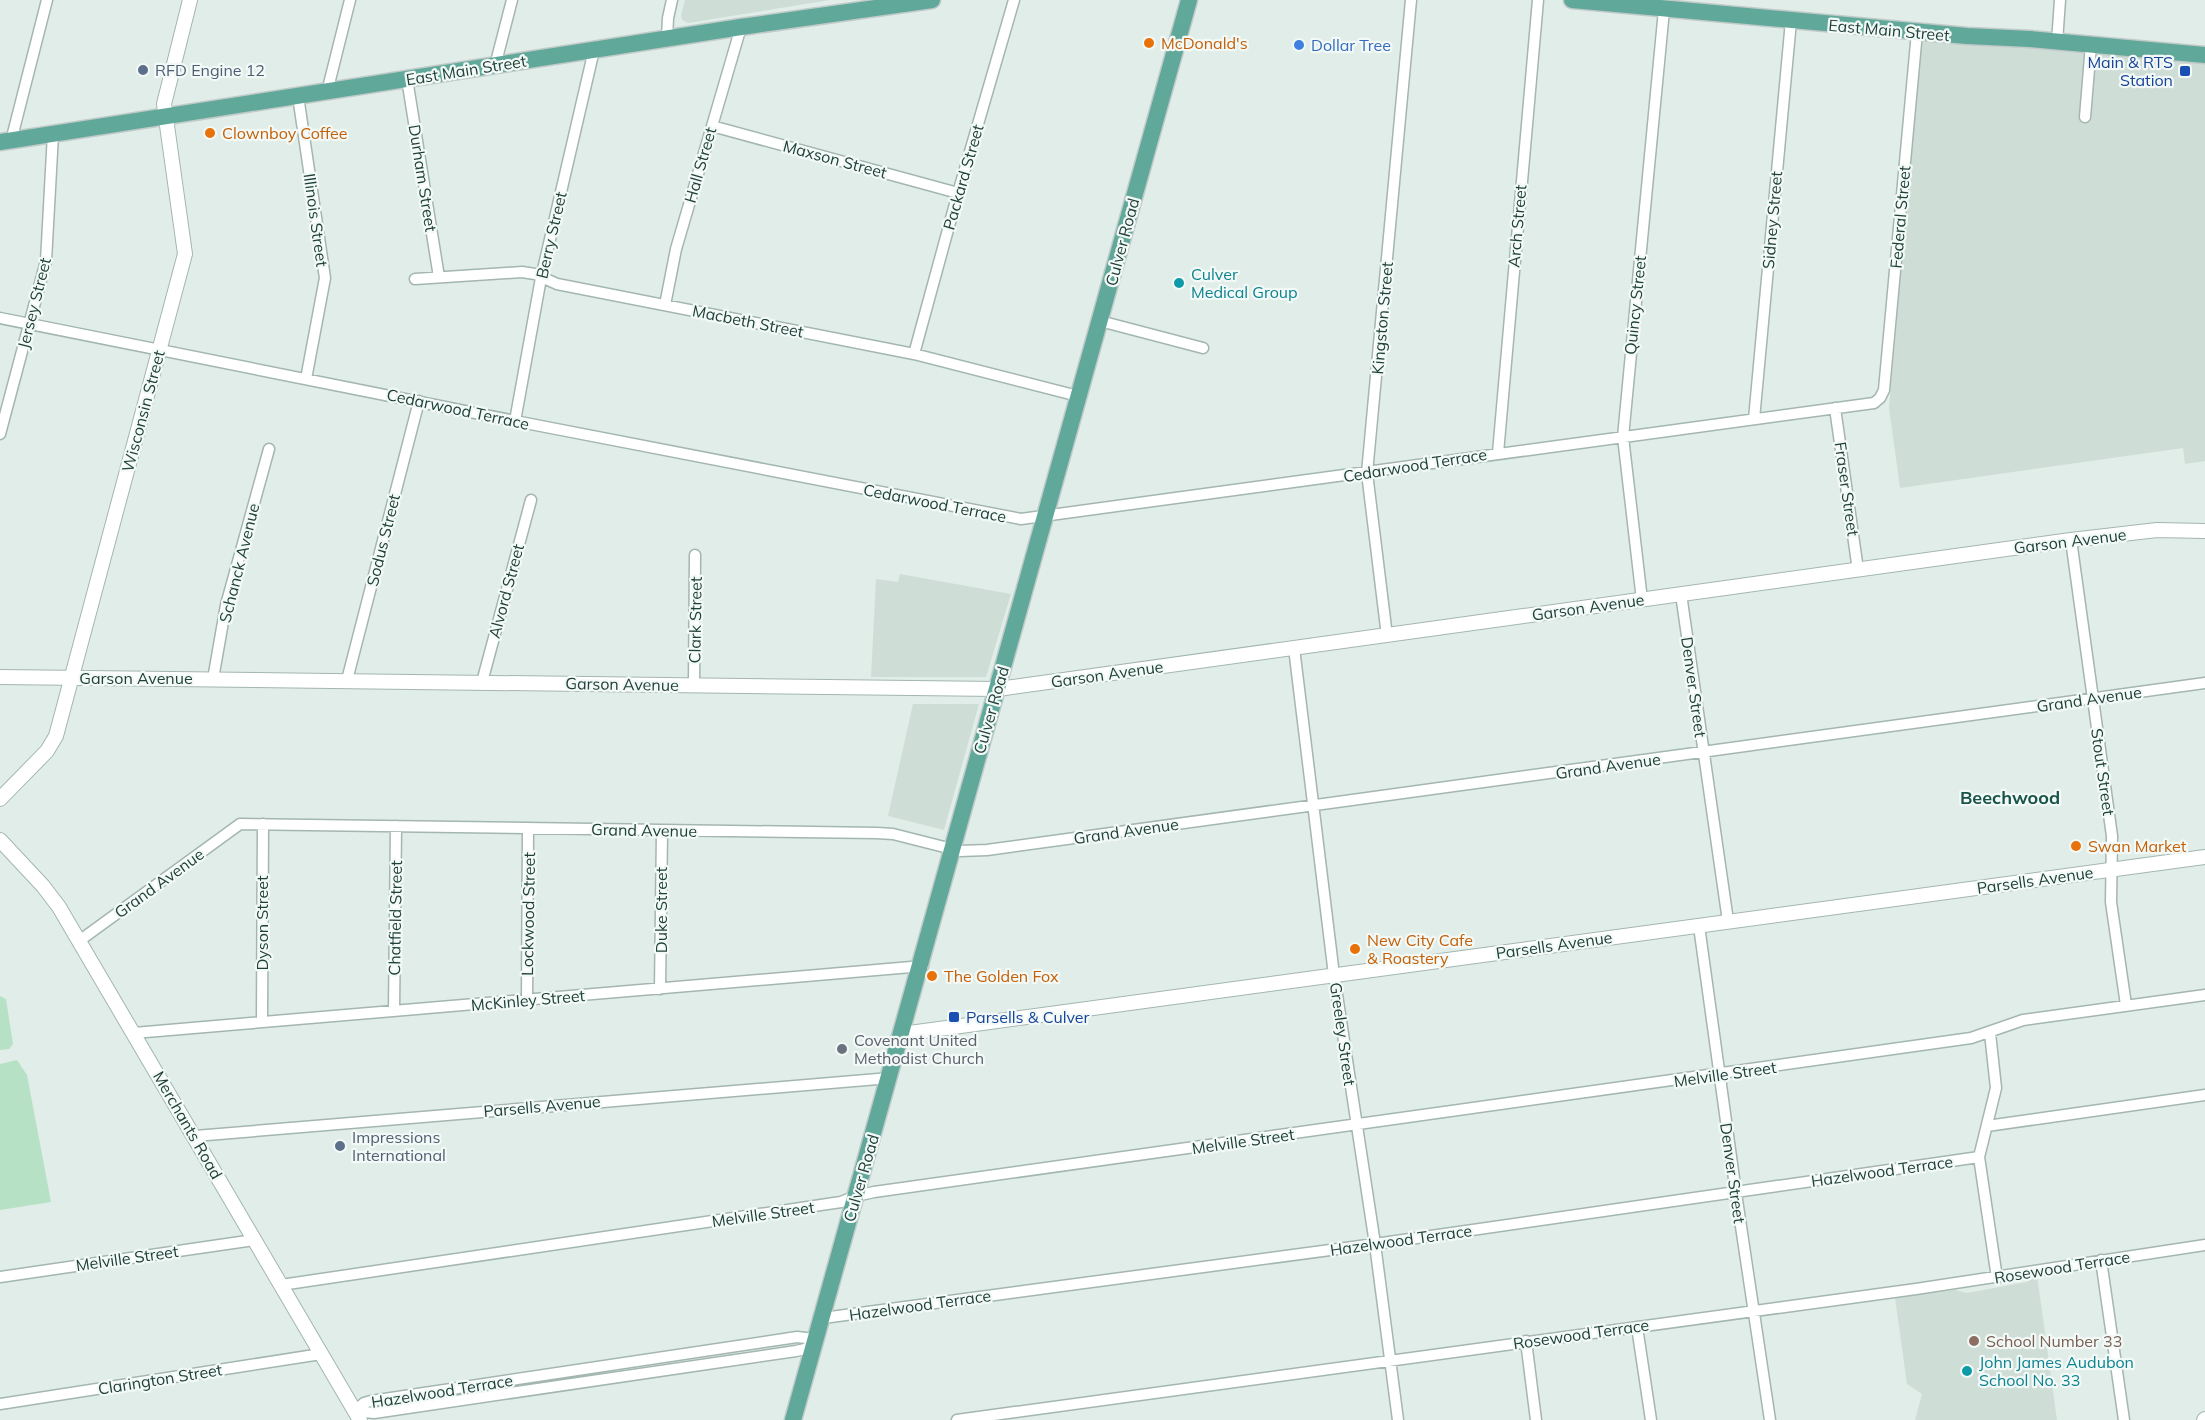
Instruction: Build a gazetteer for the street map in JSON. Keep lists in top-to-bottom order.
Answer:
{
  "streets": {
    "main road": ["East Main Street", "Culver Road"],
    "street": [
      "Maxson Street",
      "Hall Street",
      "Packard Street",
      "Durham Street",
      "Federal Street",
      "Illinois Street",
      "Sidney Street",
      "Arch Street",
      "Berry Street",
      "Jersey Street",
      "Quincy Street",
      "Kingston Street",
      "Macbeth Street",
      "Cedarwood Terrace",
      "Wisconsin Street",
      "Fraser Street",
      "Sodus Street",
      "Garson Avenue",
      "Schanck Avenue",
      "Alvord Street",
      "Clark Street",
      "Denver Street",
      "Grand Avenue",
      "Stout Street",
      "Parsells Avenue",
      "Duke Street",
      "Lockwood Street",
      "Chatfield Street",
      "Dyson Street",
      "McKinley Street",
      "Greeley Street",
      "Melville Street",
      "Merchants Road",
      "Hazelwood Terrace",
      "Rosewood Terrace",
      "Clarington Street"
    ]
  },
  "crossings": [
    ["East Main Street", "Hall Street"],
    ["East Main Street", "Durham Street"],
    ["East Main Street", "Federal Street"],
    ["East Main Street", "Illinois Street"],
    ["East Main Street", "Sidney Street"],
    ["East Main Street", "Berry Street"],
    ["East Main Street", "Jersey Street"],
    ["East Main Street", "Quincy Street"],
    ["East Main Street", "Wisconsin Street"],
    ["Maxson Street", "Hall Street"],
    ["Maxson Street", "Packard Street"],
    ["Hall Street", "Macbeth Street"],
    ["Packard Street", "Macbeth Street"],
    ["Durham Street", "Macbeth Street"],
    ["Federal Street", "Cedarwood Terrace"],
    ["Illinois Street", "Cedarwood Terrace"],
    ["Sidney Street", "Cedarwood Terrace"],
    ["Arch Street", "Cedarwood Terrace"],
    ["Berry Street", "Macbeth Street"],
    ["Berry Street", "Cedarwood Terrace"],
    ["Culver Road", "Macbeth Street"],
    ["Culver Road", "Cedarwood Terrace"],
    ["Culver Road", "Garson Avenue"],
    ["Culver Road", "Grand Avenue"],
    ["Culver Road", "Parsells Avenue"],
    ["Culver Road", "McKinley Street"],
    ["Culver Road", "Melville Street"],
    ["Culver Road", "Hazelwood Terrace"],
    ["Jersey Street", "Cedarwood Terrace"],
    ["Quincy Street", "Cedarwood Terrace"],
    ["Quincy Street", "Garson Avenue"],
    ["Kingston Street", "Cedarwood Terrace"],
    ["Kingston Street", "Garson Avenue"],
    ["Cedarwood Terrace", "Wisconsin Street"],
    ["Cedarwood Terrace", "Fraser Street"],
    ["Cedarwood Terrace", "Sodus Street"],
    ["Wisconsin Street", "Garson Avenue"],
    ["Fraser Street", "Garson Avenue"],
    ["Sodus Street", "Garson Avenue"],
    ["Garson Avenue", "Schanck Avenue"],
    ["Garson Avenue", "Alvord Street"],
    ["Garson Avenue", "Clark Street"],
    ["Garson Avenue", "Denver Street"],
    ["Garson Avenue", "Stout Street"],
    ["Garson Avenue", "Greeley Street"],
    ["Denver Street", "Grand Avenue"],
    ["Denver Street", "Parsells Avenue"],
    ["Denver Street", "Melville Street"],
    ["Denver Street", "Hazelwood Terrace"],
    ["Denver Street", "Rosewood Terrace"],
    ["Grand Avenue", "Stout Street"],
    ["Grand Avenue", "Duke Street"],
    ["Grand Avenue", "Lockwood Street"],
    ["Grand Avenue", "Chatfield Street"],
    ["Grand Avenue", "Dyson Street"],
    ["Grand Avenue", "Greeley Street"],
    ["Grand Avenue", "Merchants Road"],
    ["Stout Street", "Parsells Avenue"],
    ["Stout Street", "Melville Street"],
    ["Parsells Avenue", "Greeley Street"],
    ["Parsells Avenue", "Merchants Road"],
    ["Duke Street", "McKinley Street"],
    ["Lockwood Street", "McKinley Street"],
    ["Chatfield Street", "McKinley Street"],
    ["Dyson Street", "McKinley Street"],
    ["McKinley Street", "Merchants Road"],
    ["Greeley Street", "Melville Street"],
    ["Greeley Street", "Hazelwood Terrace"],
    ["Greeley Street", "Rosewood Terrace"],
    ["Melville Street", "Merchants Road"],
    ["Merchants Road", "Hazelwood Terrace"],
    ["Merchants Road", "Clarington Street"]
  ],
  "districts": ["Beechwood"],
  "places": {
    "other": [
      "McDonald's",
      "Dollar Tree",
      "RFD Engine 12",
      "Clownboy Coffee",
      "Culver Medical Group",
      "Swan Market",
      "New City Cafe & Roastery",
      "The Golden Fox",
      "Covenant United Methodist Church",
      "Impressions International",
      "School Number 33",
      "John James Audubon School No. 33"
    ],
    "transit": ["Main & RTS Station", "Parsells & Culver"]
  }
}
